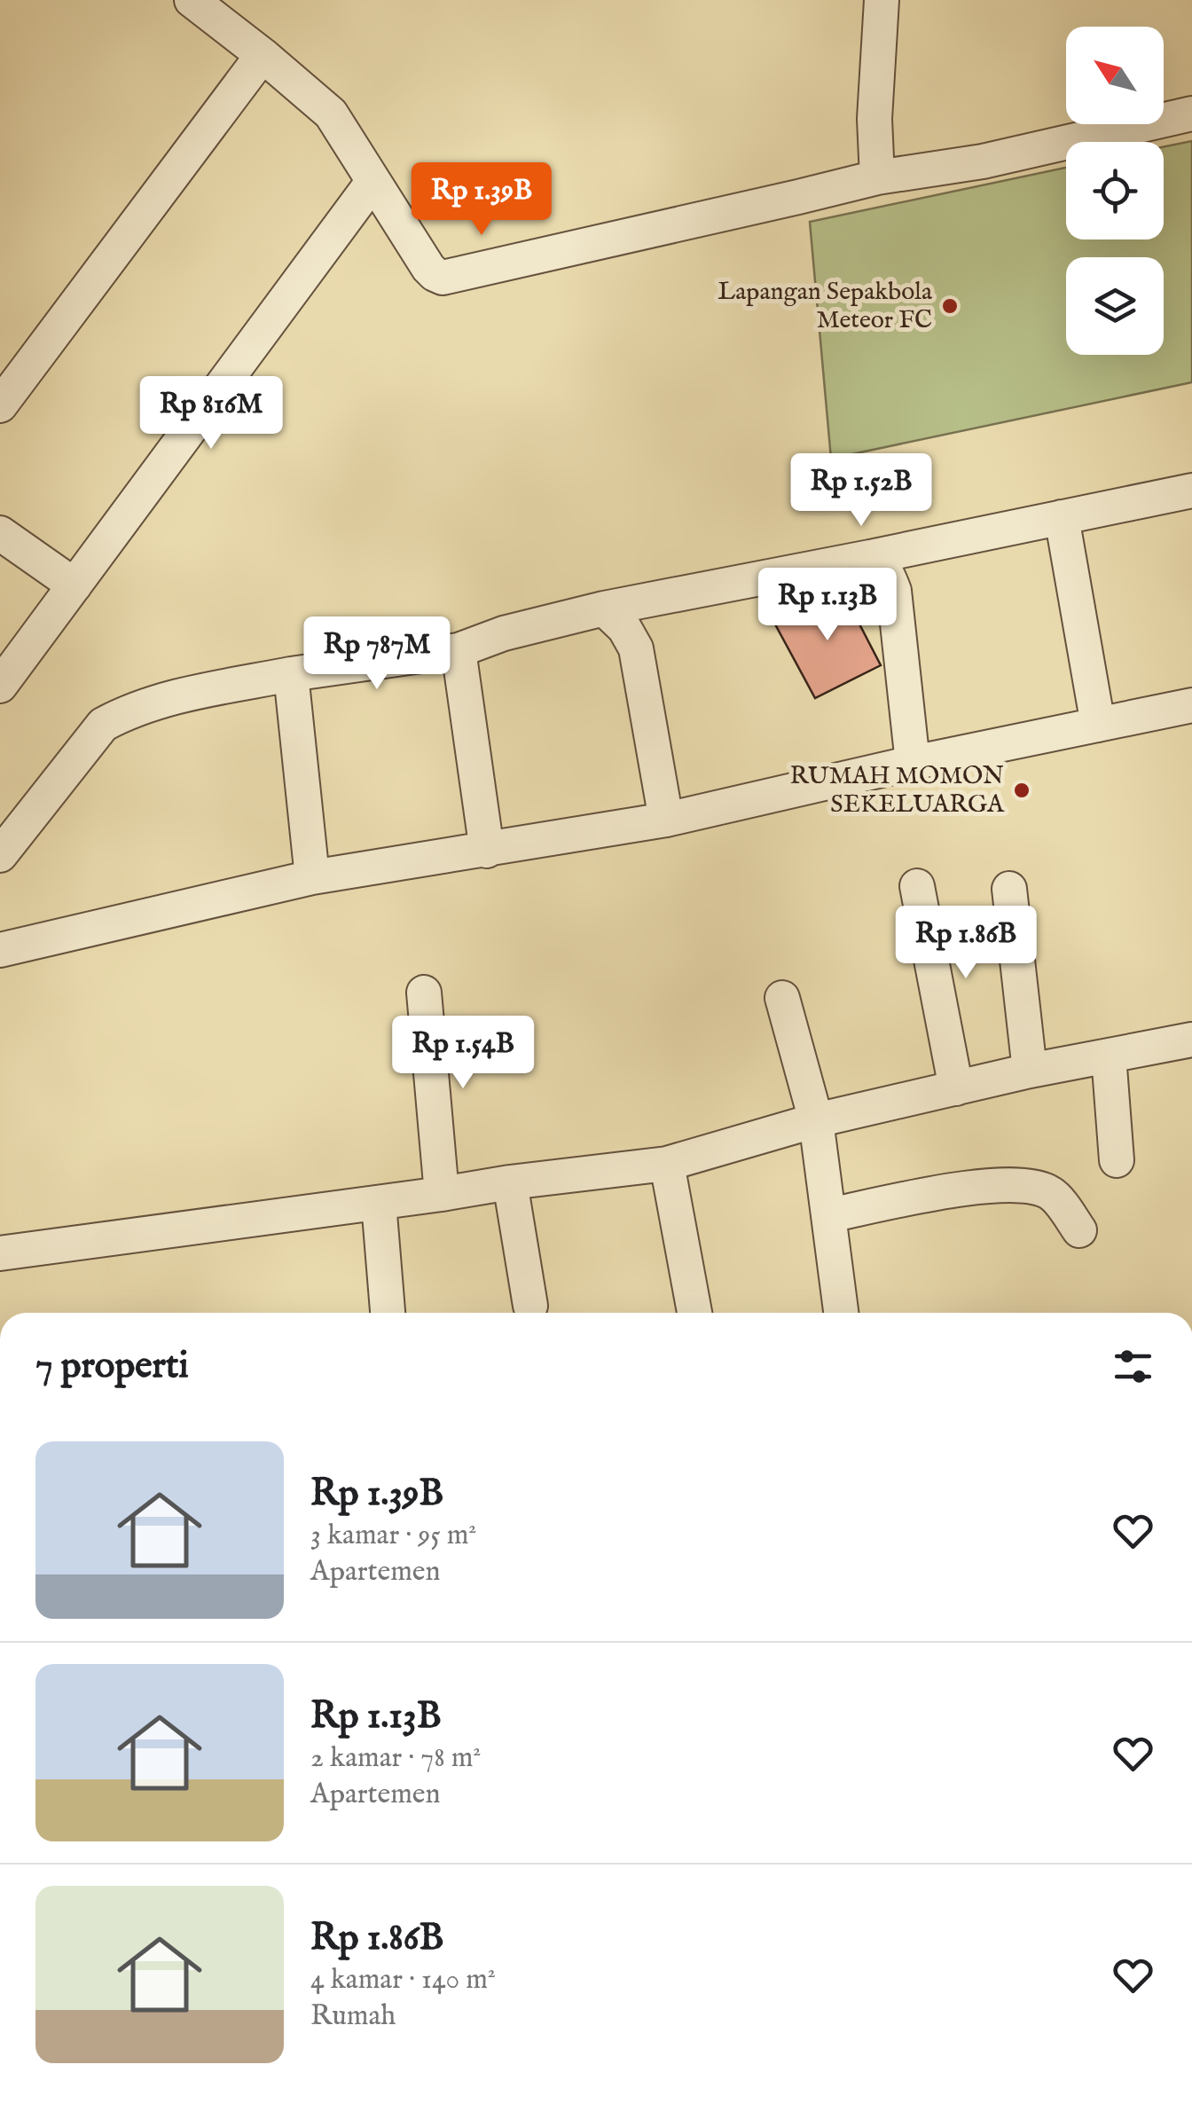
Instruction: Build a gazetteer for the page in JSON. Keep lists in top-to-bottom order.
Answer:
{
  "places": ["Lapangan Sepakbola Meteor FC", "RUMAH MOMON SEKELUARGA"],
  "north": "top left",
  "page": {
    "price": [
      "Rp 1.39B",
      "Rp 816M",
      "Rp 1.52B",
      "Rp 1.13B",
      "Rp 787M",
      "Rp 1.86B",
      "Rp 1.54B"
    ],
    "heading": "7 properti",
    "list": [
      {
        "name": "Rp 1.39B",
        "note": "3 kamar · 95 m² · Apartemen"
      },
      {
        "name": "Rp 1.13B",
        "note": "2 kamar · 78 m² · Apartemen"
      },
      {
        "name": "Rp 1.86B",
        "note": "4 kamar · 140 m² · Rumah"
      }
    ]
  }
}
